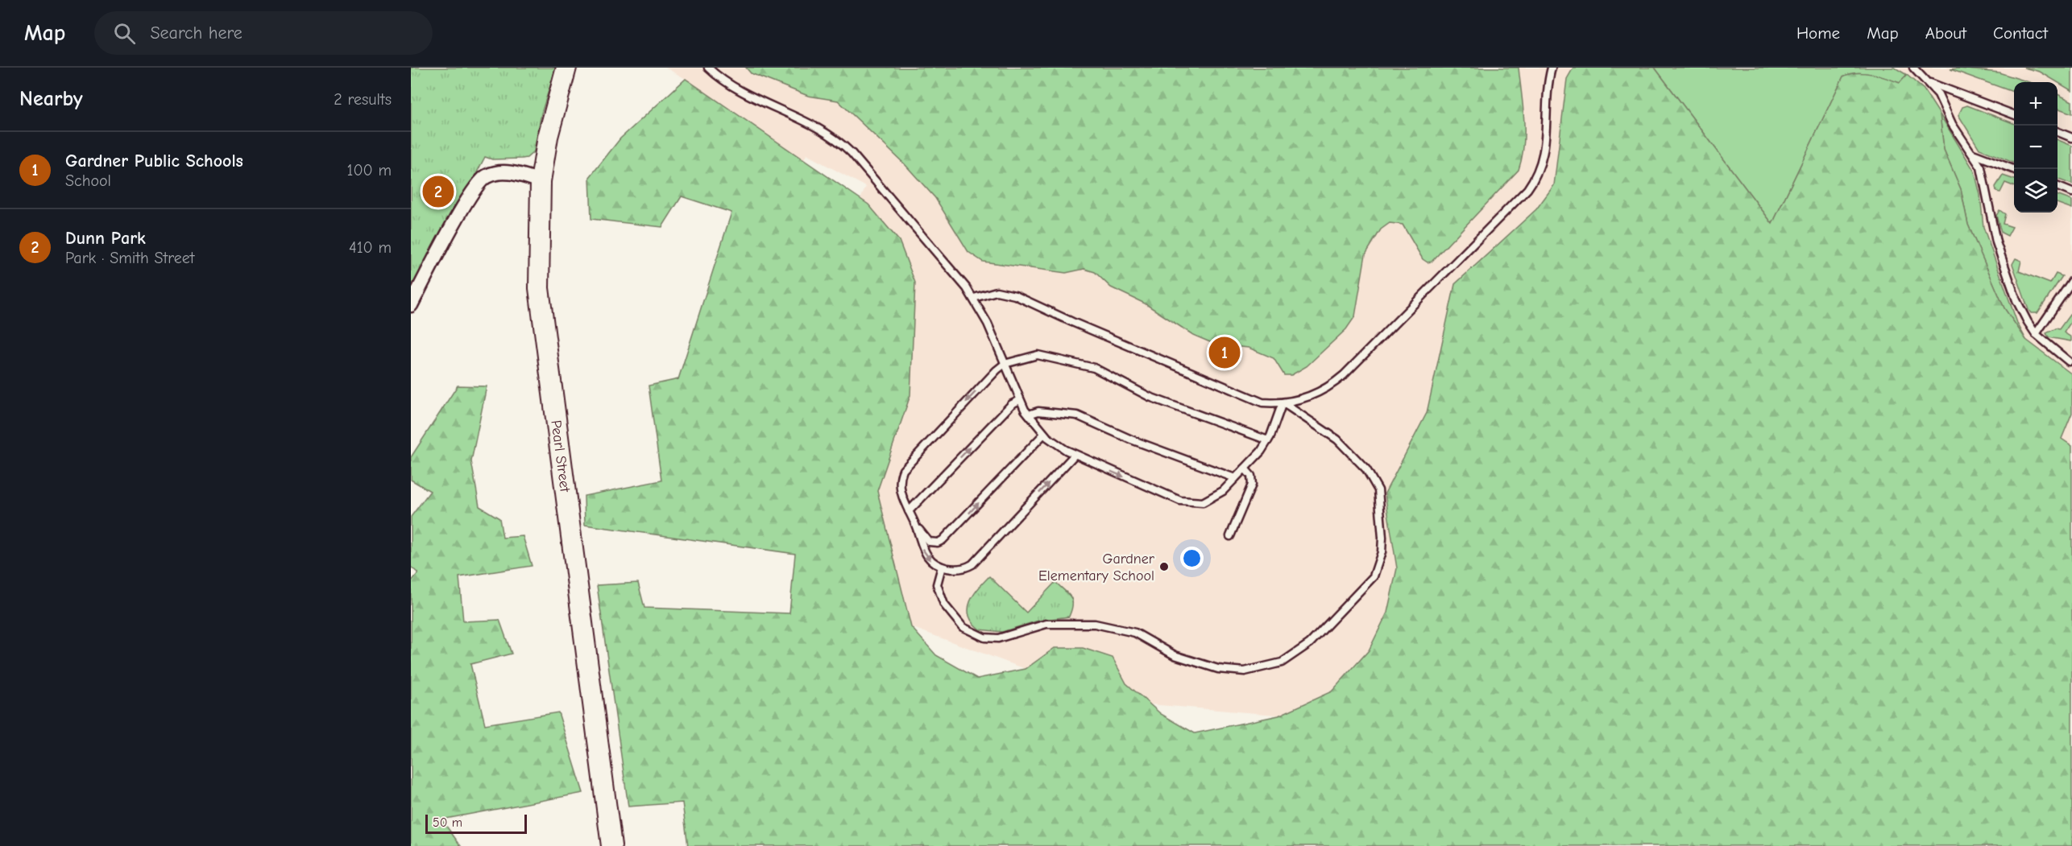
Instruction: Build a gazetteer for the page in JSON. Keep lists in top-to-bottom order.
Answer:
{
  "streets": {
    "main road": ["Pearl Street"]
  },
  "places": ["Gardner Elementary School"],
  "scale_bar": "50 m",
  "page": {
    "header": "Map",
    "search": "Search here",
    "nav": [
      "Home",
      "Map",
      "About",
      "Contact"
    ],
    "heading": ["Nearby", "2 results"],
    "map_buttons": ["+", "−"],
    "list": [
      {
        "mark": "1",
        "name": "Gardner Public Schools",
        "note": "School",
        "value": "100 m"
      },
      {
        "mark": "2",
        "name": "Dunn Park",
        "note": "Park · Smith Street",
        "value": "410 m"
      }
    ],
    "pins": ["2", "1"],
    "scale": "50 m"
  }
}
